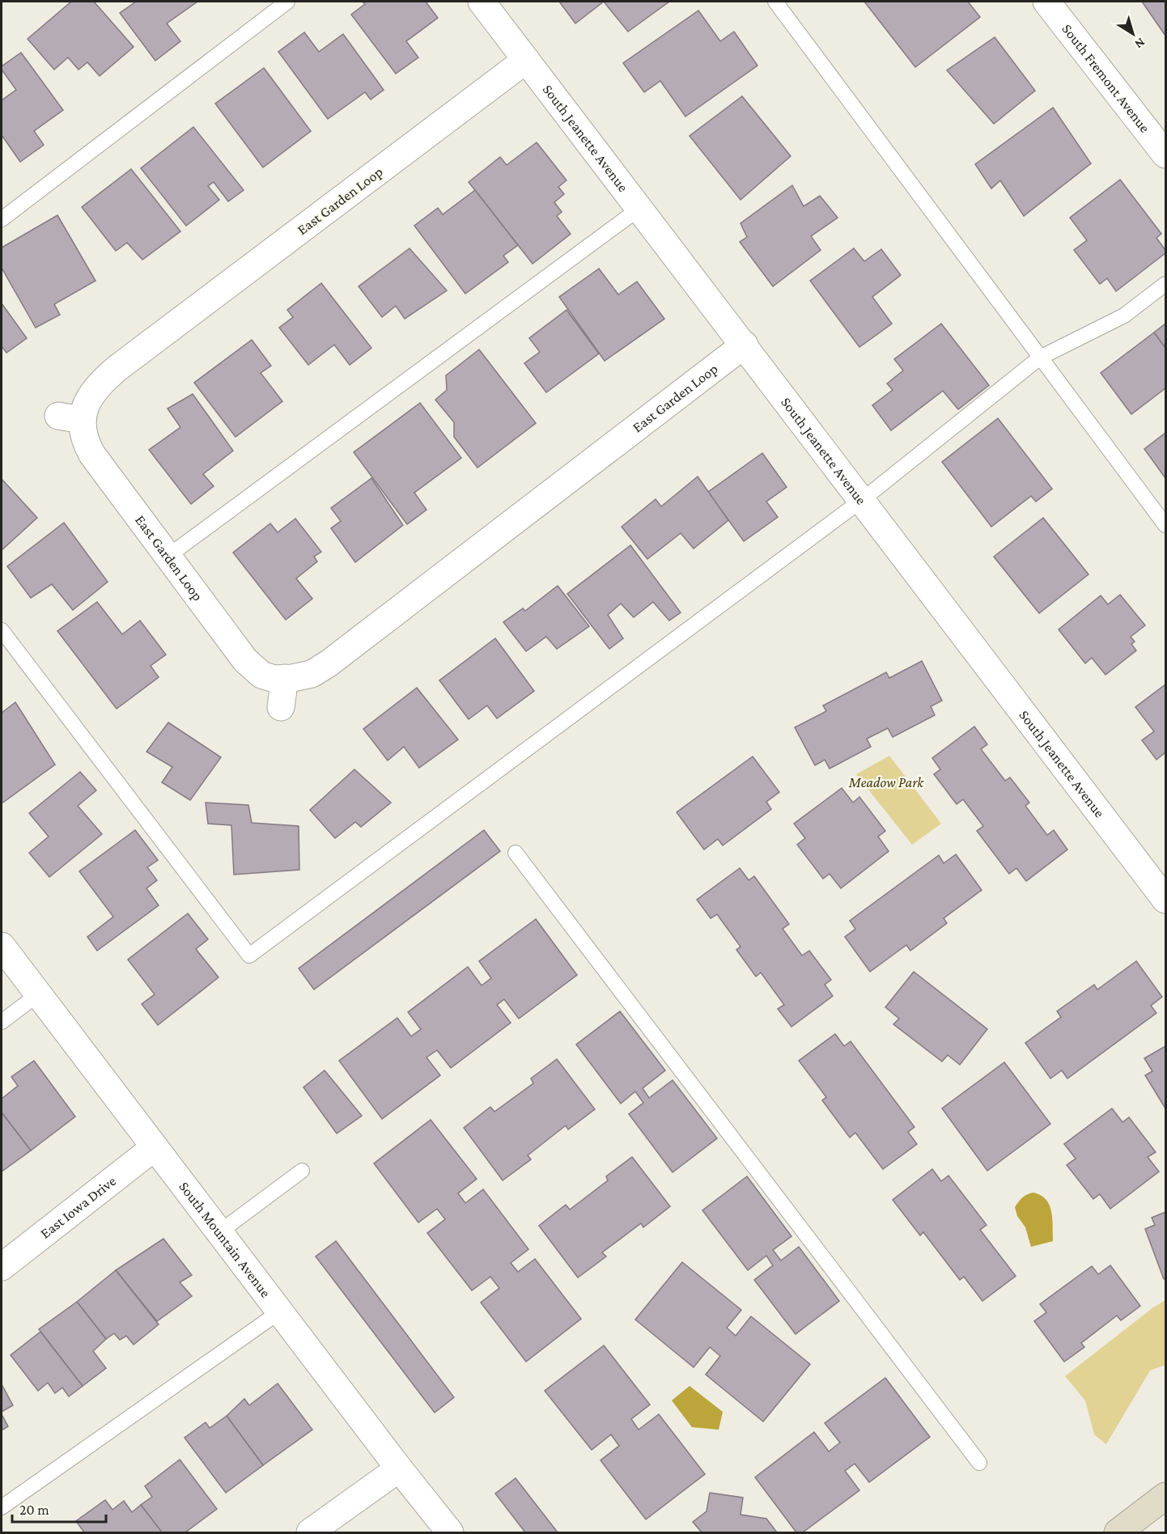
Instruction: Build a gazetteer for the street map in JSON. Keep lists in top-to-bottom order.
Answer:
{
  "streets": {
    "street": [
      "South Fremont Avenue",
      "South Jeanette Avenue",
      "East Garden Loop",
      "East Iowa Drive",
      "South Mountain Avenue"
    ]
  },
  "crossings": [
    ["South Jeanette Avenue", "East Garden Loop"],
    ["East Iowa Drive", "South Mountain Avenue"]
  ],
  "parks": ["Meadow Park"],
  "scale_bar": "20 m",
  "north": "bottom right"
}
